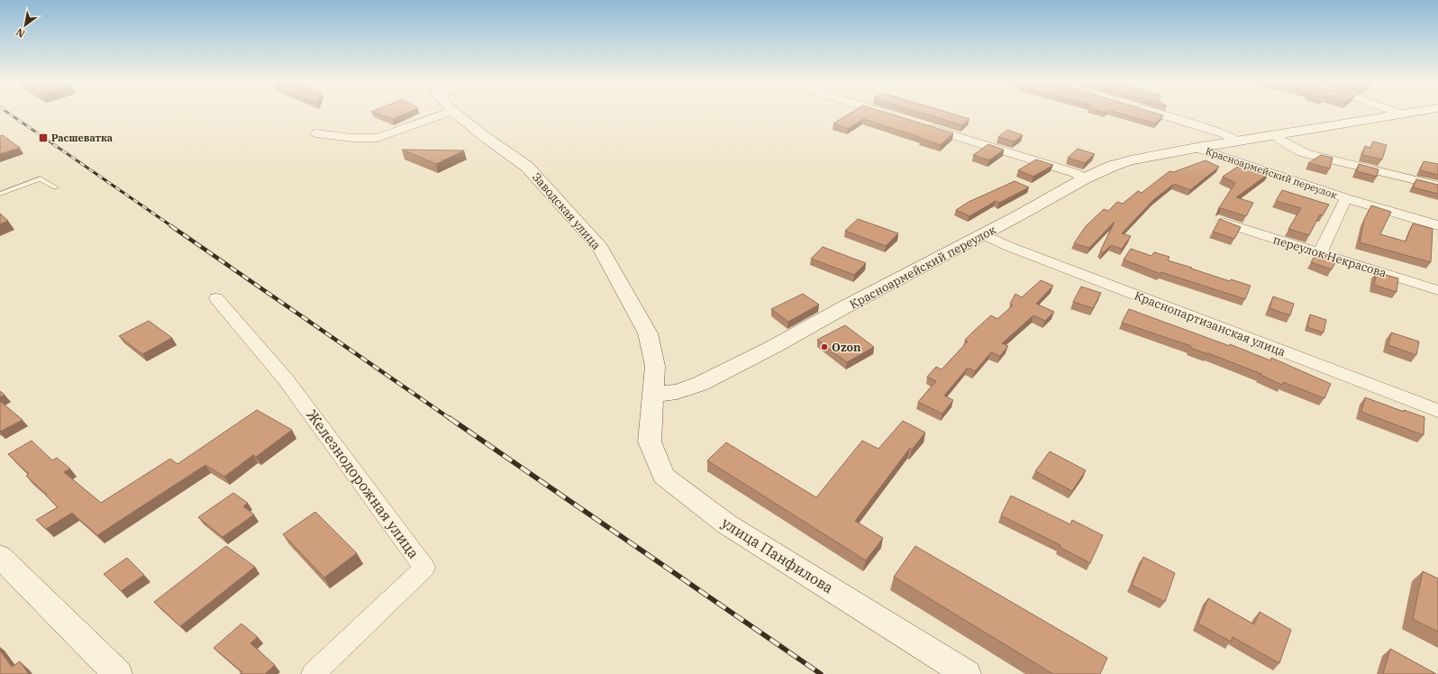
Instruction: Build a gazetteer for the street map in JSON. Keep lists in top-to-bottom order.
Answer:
{
  "streets": {
    "street": [
      "Красноармейский переулок",
      "Заводская улица",
      "переулок Некрасова",
      "Краснопартизанская улица",
      "Железнодорожная улица",
      "улица Панфилова"
    ]
  },
  "crossings": [
    ["Красноармейский переулок", "Заводская улица"],
    ["Красноармейский переулок", "переулок Некрасова"],
    ["Красноармейский переулок", "Краснопартизанская улица"],
    ["Красноармейский переулок", "улица Панфилова"],
    ["Заводская улица", "улица Панфилова"]
  ],
  "places": {
    "transit": ["Расшеватка"],
    "other": ["Ozon"]
  },
  "north": "bottom left"
}
